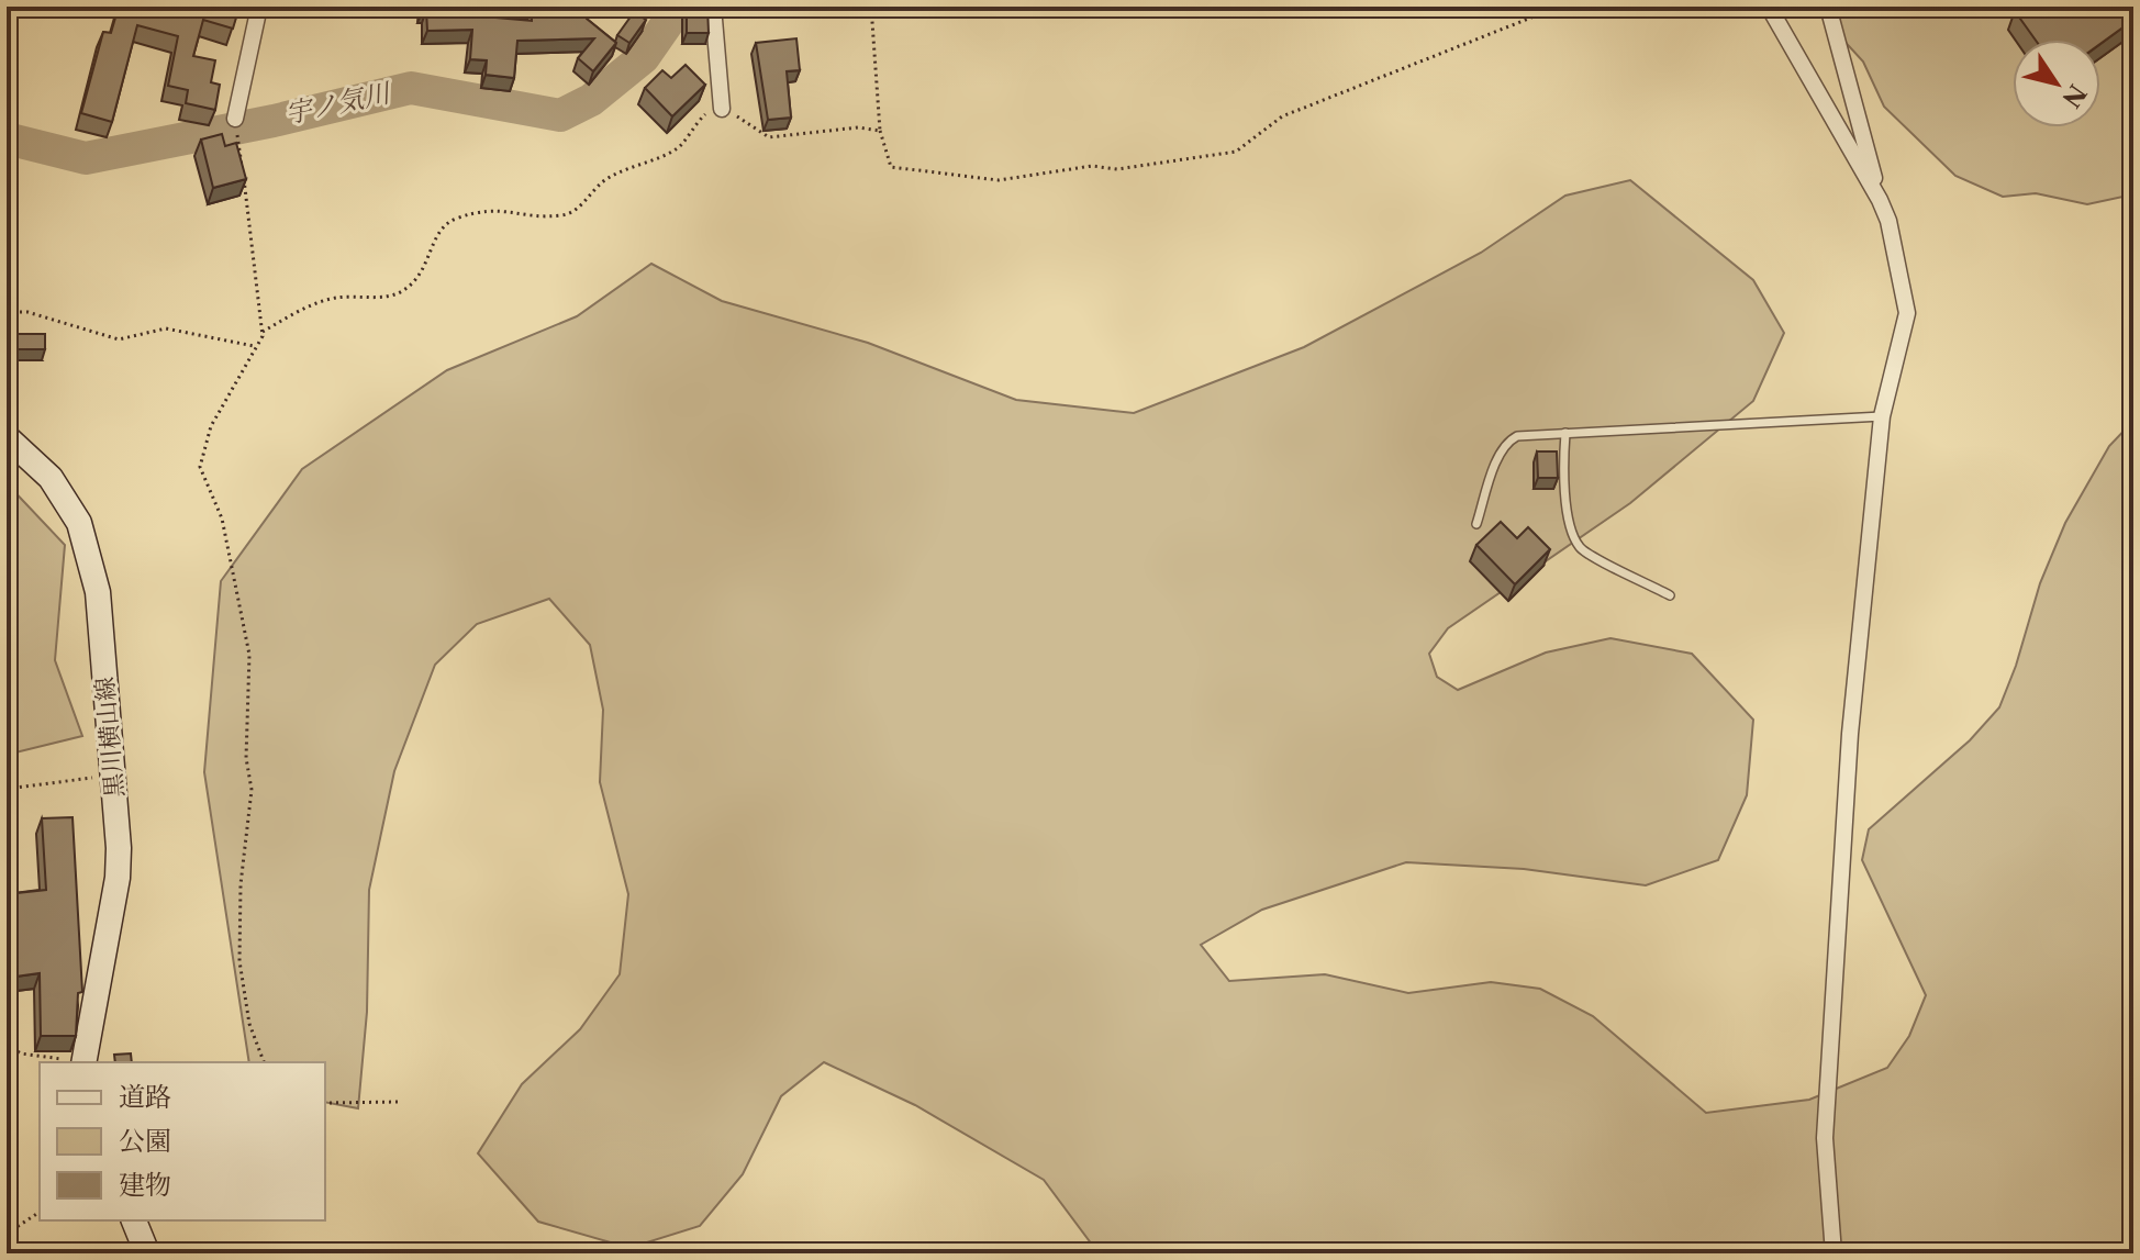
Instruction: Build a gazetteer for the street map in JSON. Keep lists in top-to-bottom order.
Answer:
{
  "streets": {
    "main road": ["黒川横山線"]
  },
  "water": ["宇ノ気川"],
  "legend": ["道路", "公園", "建物"],
  "north": "bottom right"
}
